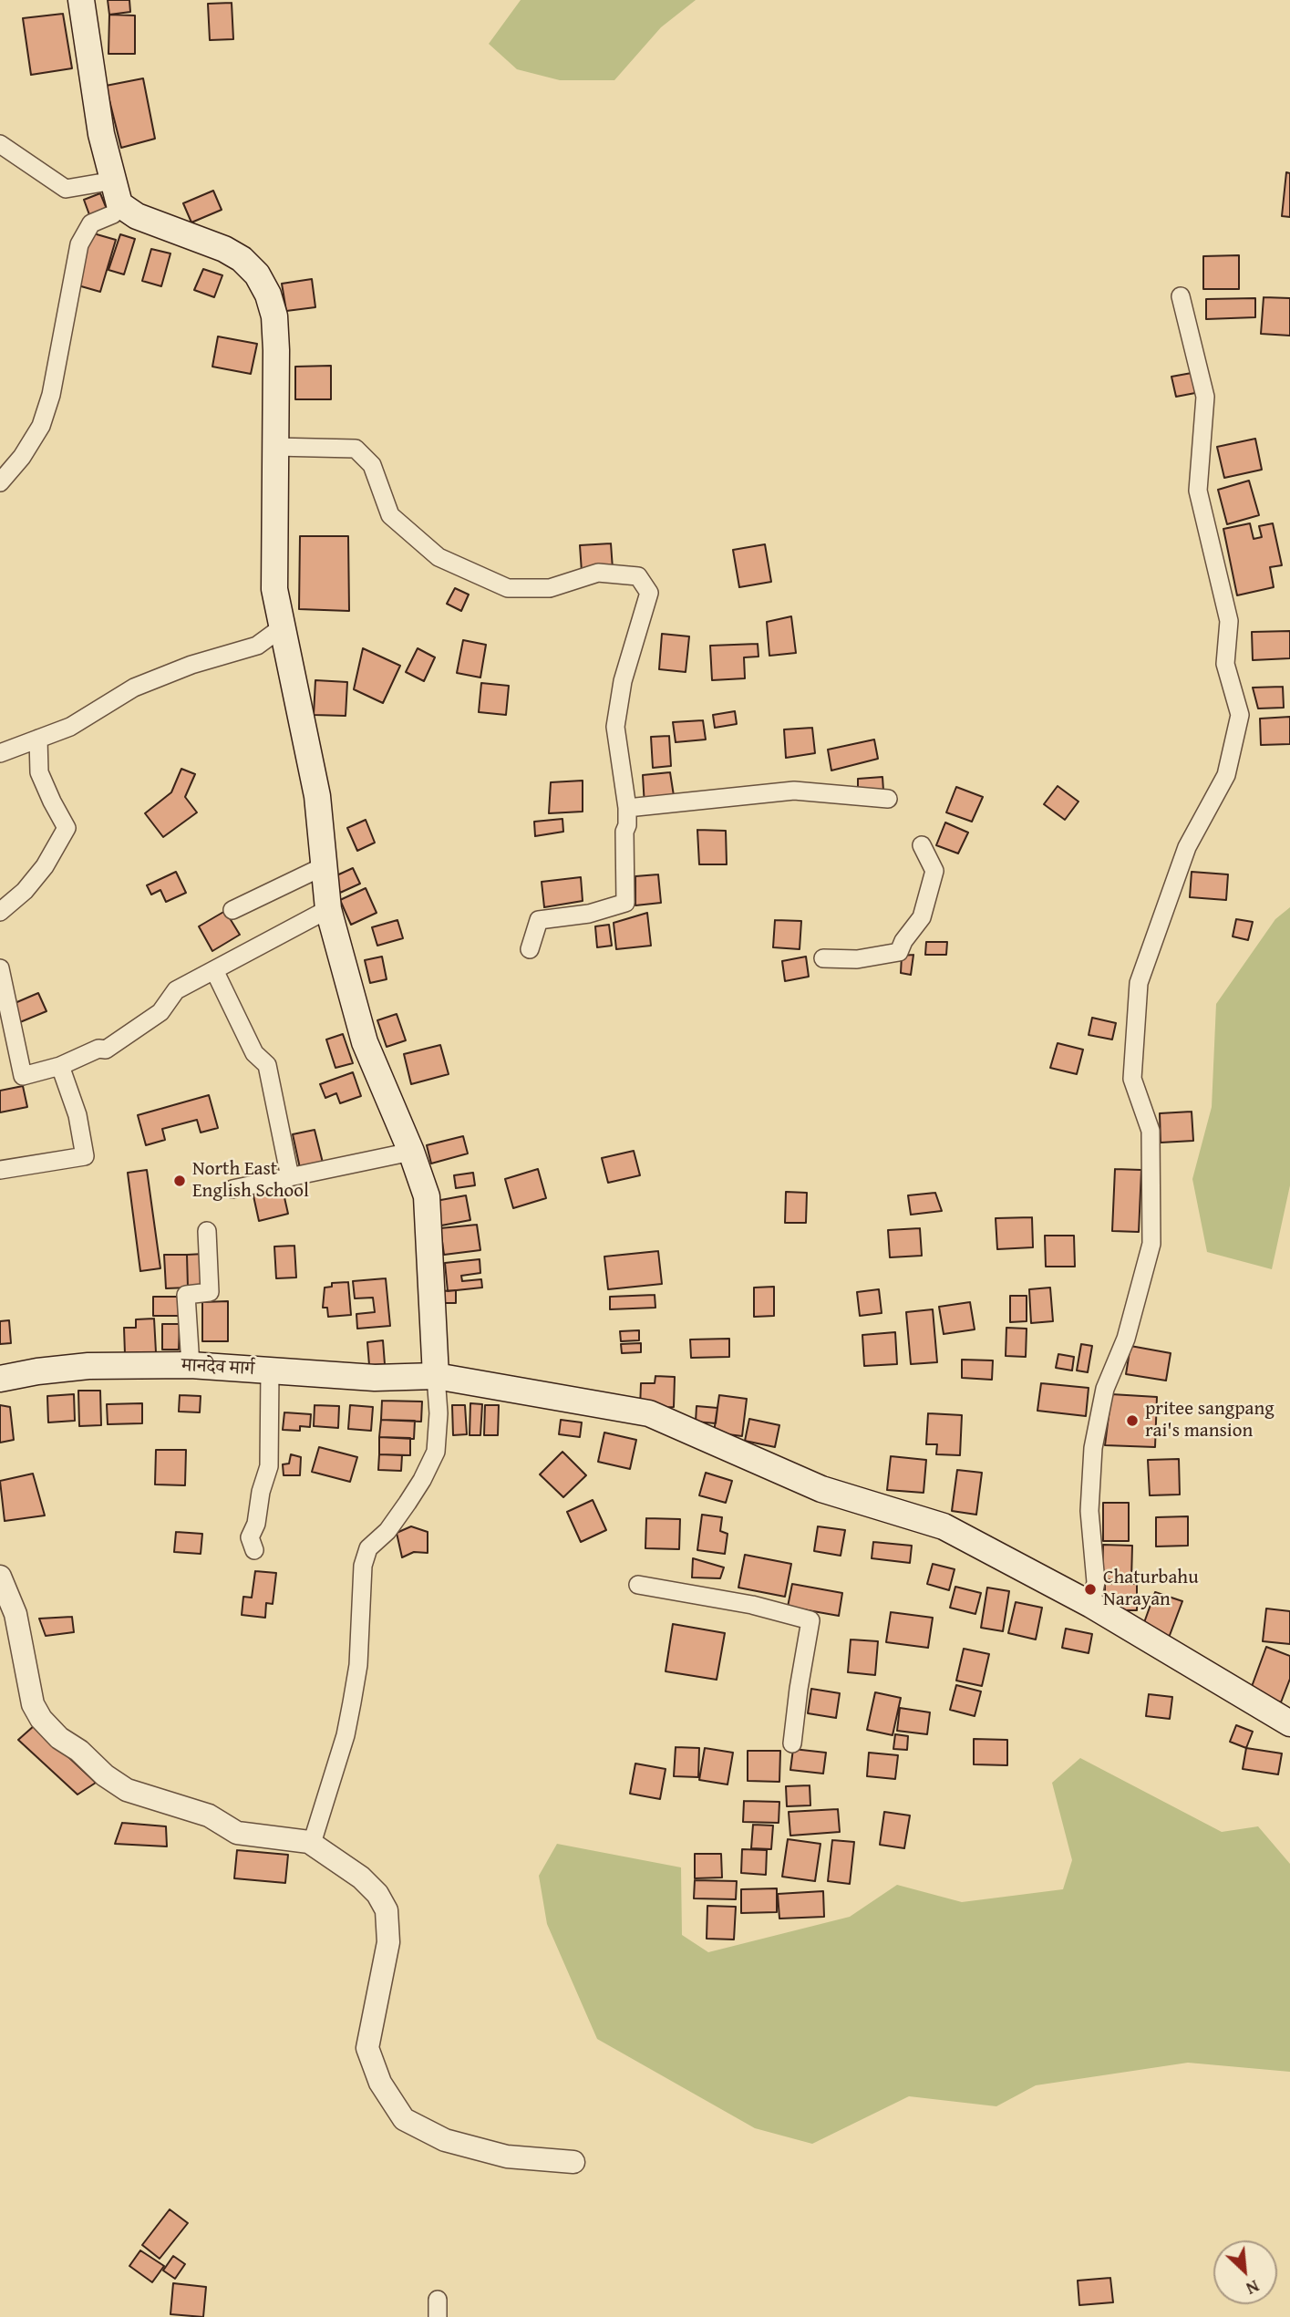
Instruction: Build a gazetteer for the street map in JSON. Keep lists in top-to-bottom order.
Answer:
{
  "streets": {
    "main road": ["मानदेव मार्ग"]
  },
  "places": ["North East English School", "pritee sangpang rai's mansion", "Chaturbahu Narayan"],
  "north": "bottom right"
}
